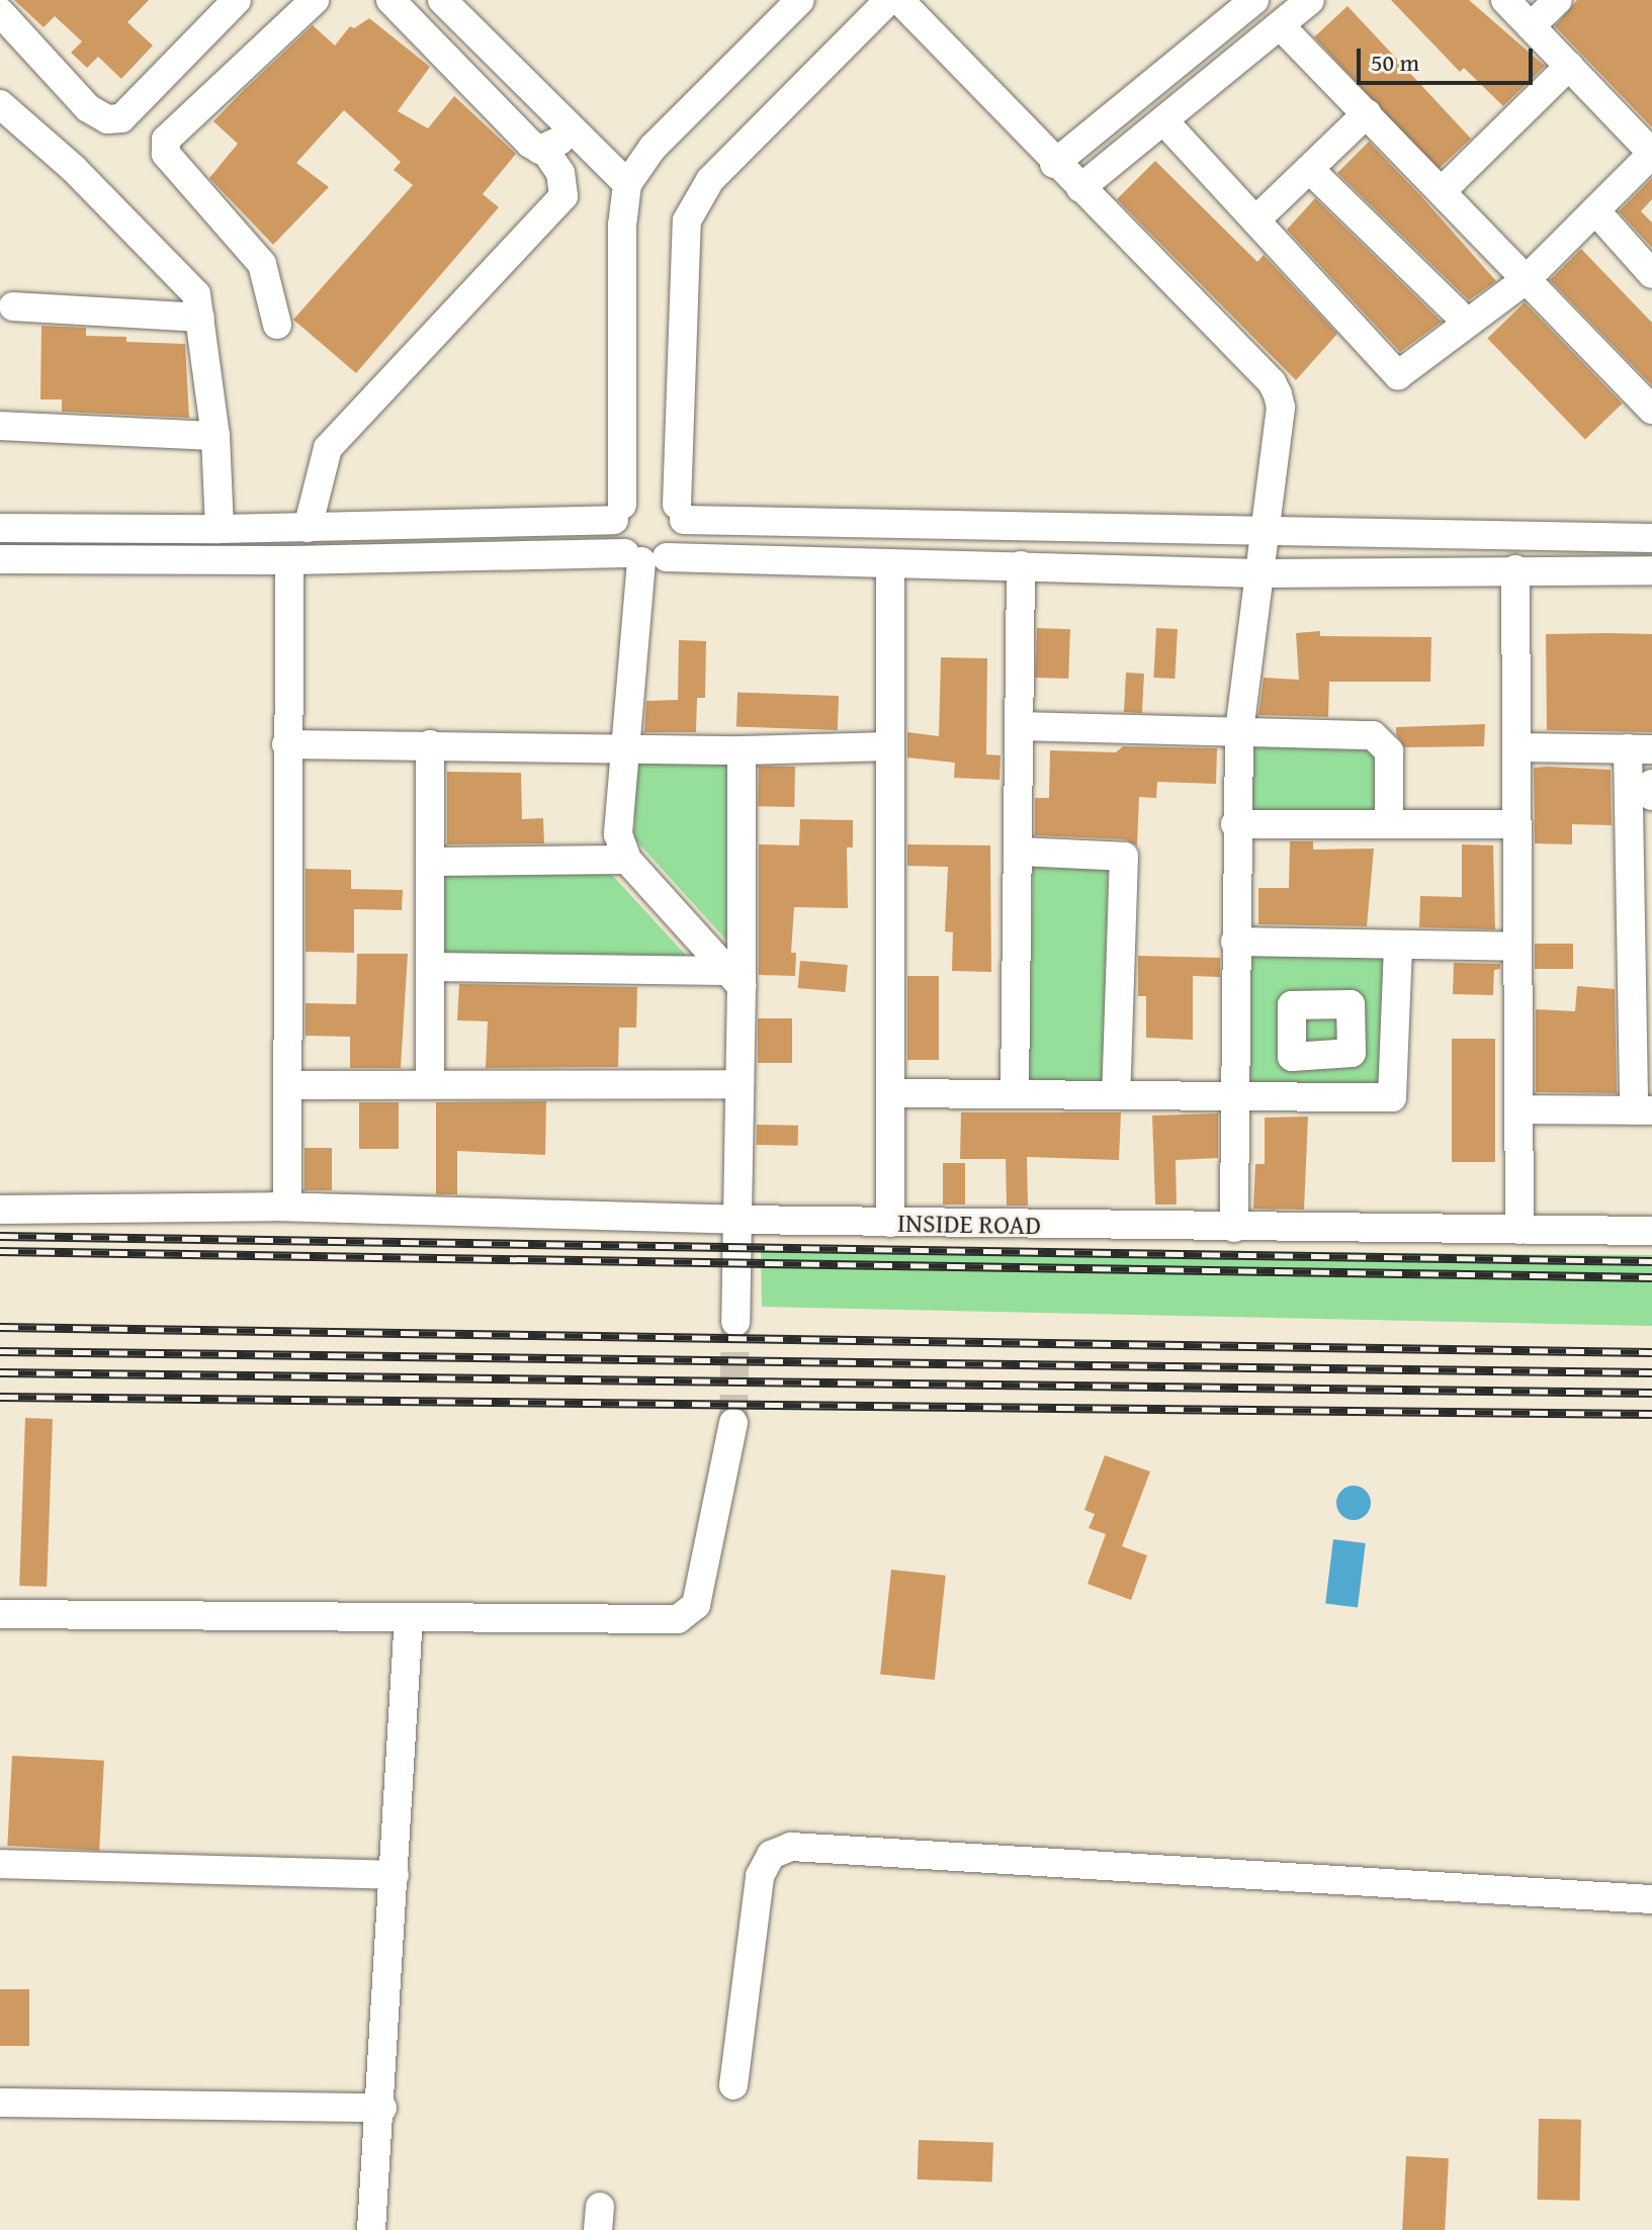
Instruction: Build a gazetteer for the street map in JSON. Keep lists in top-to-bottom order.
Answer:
{
  "streets": {
    "street": ["INSIDE ROAD"]
  },
  "scale_bar": "50 m"
}
